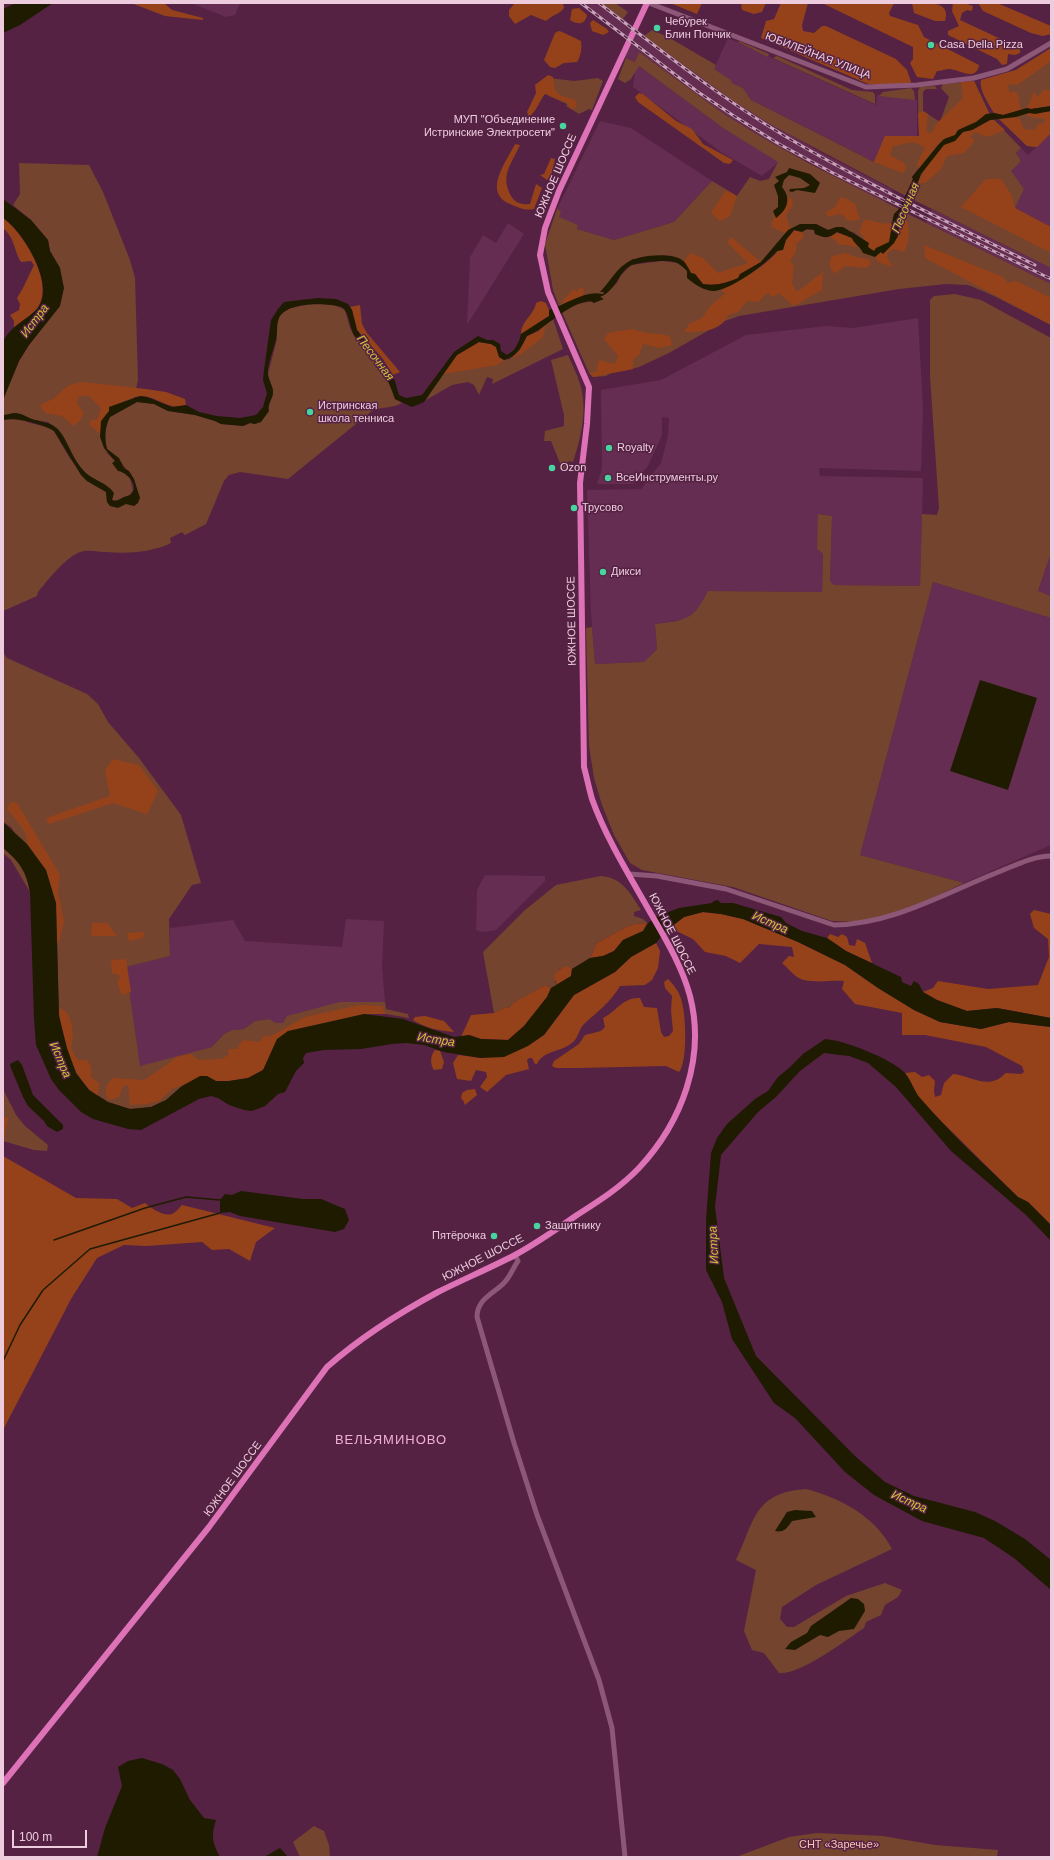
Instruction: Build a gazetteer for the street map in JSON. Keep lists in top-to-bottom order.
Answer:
{
  "streets": {
    "main road": ["ЮЖНОЕ ШОССЕ"],
    "street": ["ЮБИЛЕЙНАЯ УЛИЦА"]
  },
  "crossings": [
    ["ЮБИЛЕЙНАЯ УЛИЦА", "ЮЖНОЕ ШОССЕ"]
  ],
  "districts": ["ВЕЛЬЯМИНОВО"],
  "water": ["Песочная", "Истра"],
  "parks": ["СНТ «Заречье»"],
  "places": [
    "Чебурек Блин Пончик",
    "Casa Della Pizza",
    "МУП \"Объединение Истринские Электросети\"",
    "Истринская школа тенниса",
    "Royalty",
    "Ozon",
    "ВсеИнструменты.ру",
    "Трусово",
    "Дикси",
    "Защитнику",
    "Пятёрочка"
  ],
  "scale_bar": "100 m"
}
